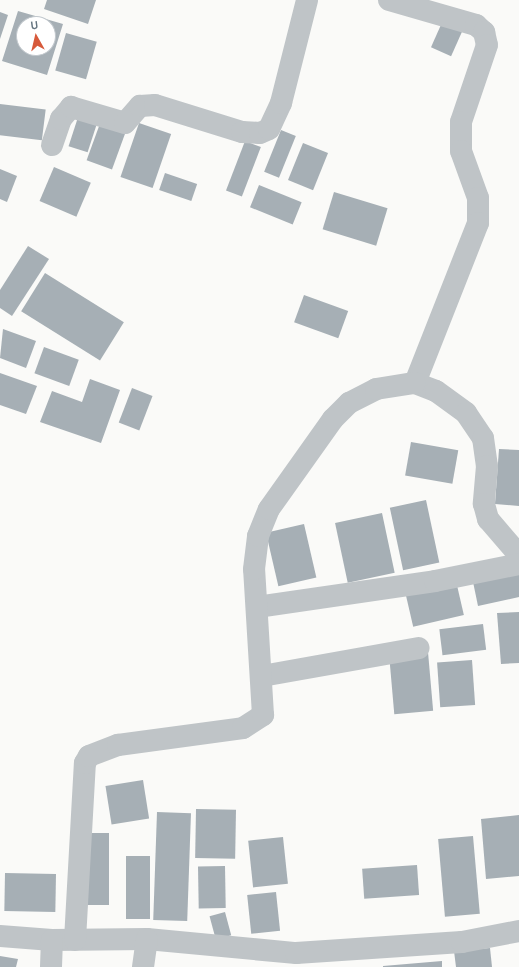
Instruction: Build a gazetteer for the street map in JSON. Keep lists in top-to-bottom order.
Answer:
{
  "north": "top"
}
